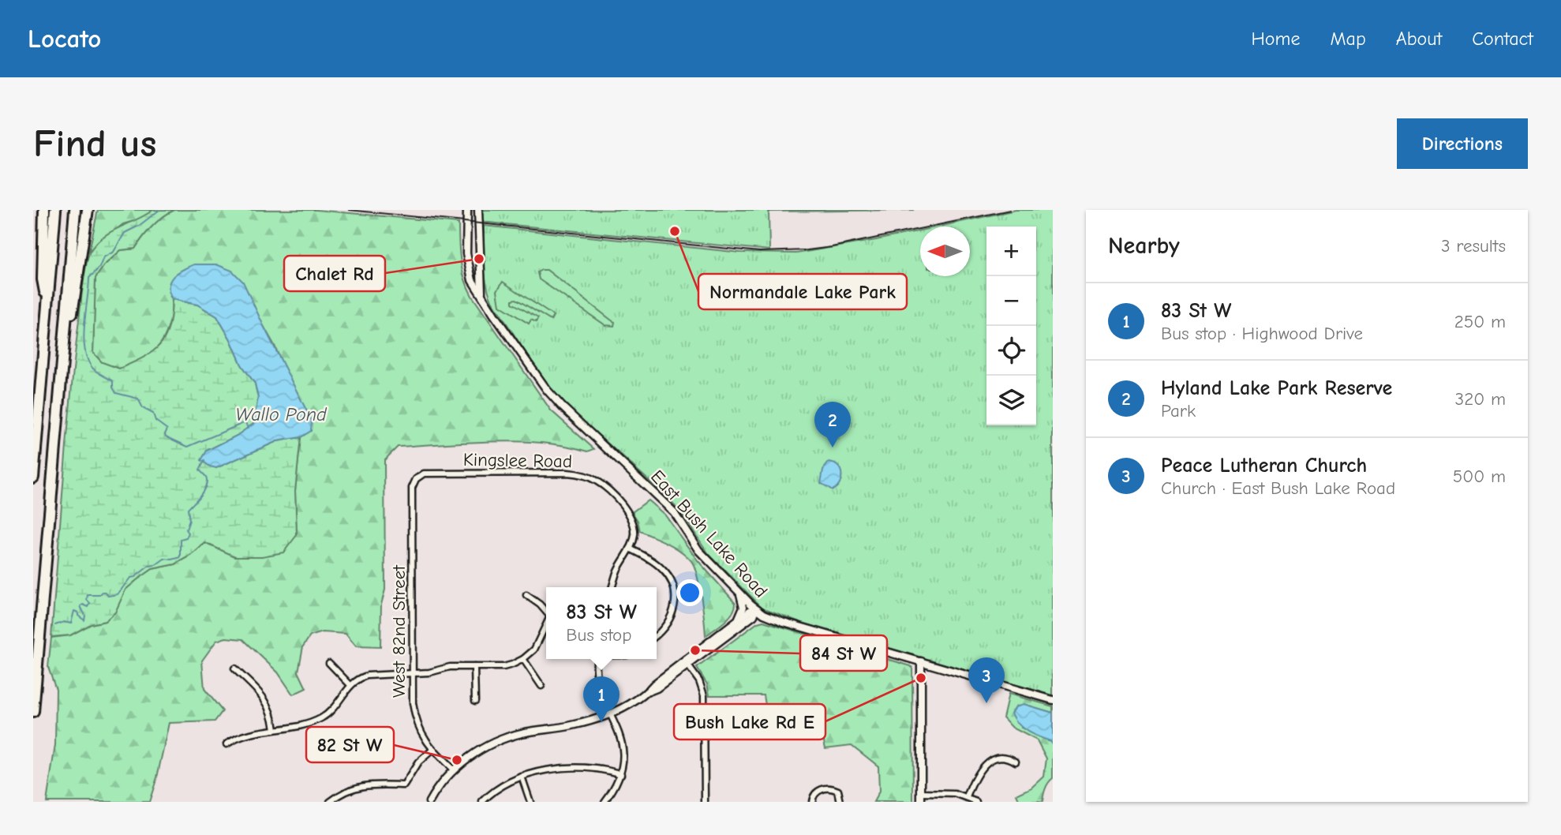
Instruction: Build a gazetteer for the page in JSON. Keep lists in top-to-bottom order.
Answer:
{
  "streets": {
    "street": ["Kingslee Road", "East Bush Lake Road", "West 82nd Street"]
  },
  "crossings": [
    ["Kingslee Road", "West 82nd Street"]
  ],
  "water": ["Wallo Pond"],
  "places": [
    "Normandale Lake Park",
    "Chalet Rd",
    "84 St W",
    "Bush Lake Rd E",
    "82 St W"
  ],
  "north": "left",
  "page": {
    "header": "Locato",
    "nav": [
      "Home",
      "Map",
      "About",
      "Contact"
    ],
    "buttons": "Directions",
    "title": "Find us",
    "heading": ["Nearby", "3 results"],
    "map_buttons": ["+", "−"],
    "list": [
      {
        "mark": "1",
        "name": "83 St W",
        "note": "Bus stop · Highwood Drive",
        "value": "250 m"
      },
      {
        "mark": "2",
        "name": "Hyland Lake Park Reserve",
        "note": "Park",
        "value": "320 m"
      },
      {
        "mark": "3",
        "name": "Peace Lutheran Church",
        "note": "Church · East Bush Lake Road",
        "value": "500 m"
      }
    ],
    "pins": ["2", "3", "1"],
    "popup": ["83 St W", "Bus stop"]
  }
}
